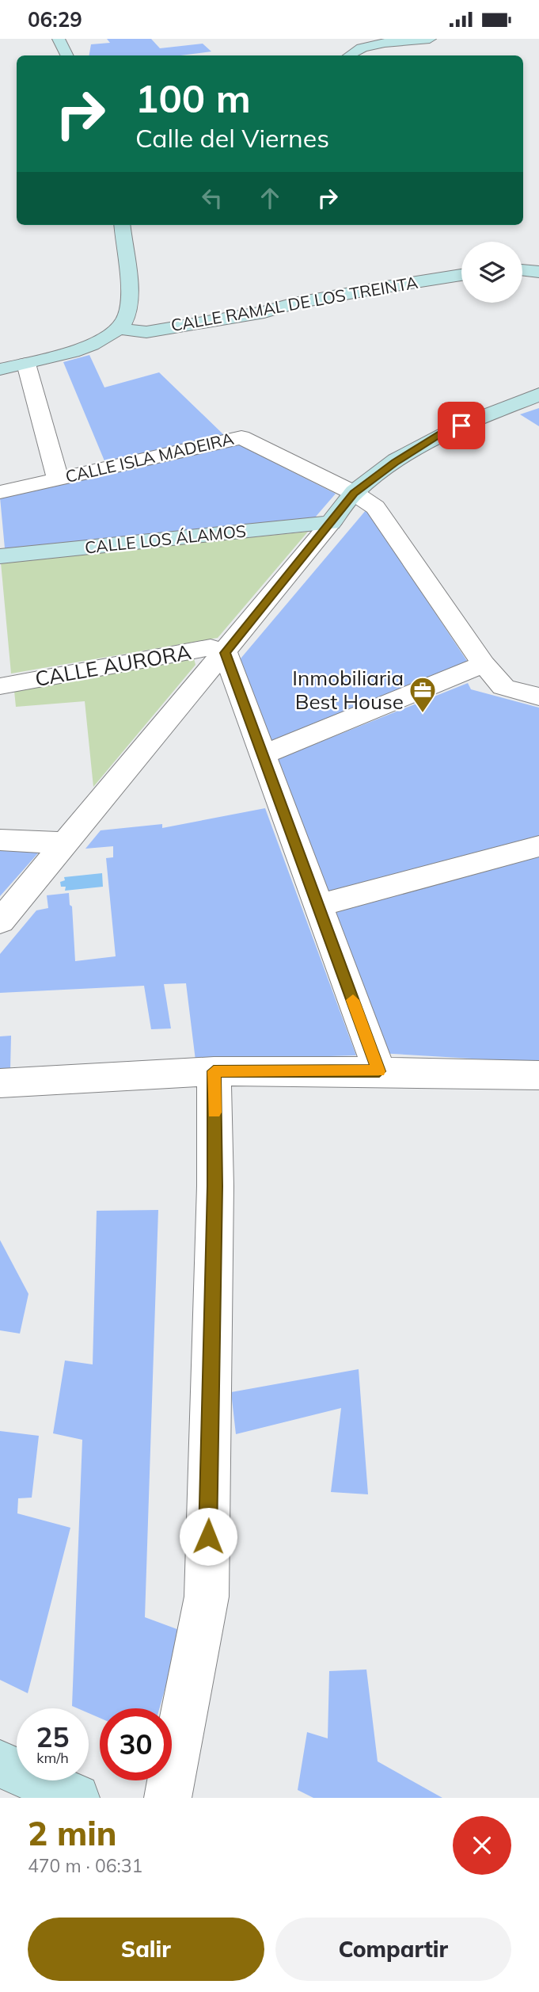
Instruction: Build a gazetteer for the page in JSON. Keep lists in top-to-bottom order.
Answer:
{
  "streets": {
    "street": [
      "CALLE RAMAL DE LOS TREINTA",
      "CALLE ISLA MADEIRA",
      "CALLE LOS ÁLAMOS",
      "CALLE AURORA"
    ]
  },
  "places": {
    "office": ["Inmobiliaria Best House"]
  },
  "page": {
    "status": "06:29",
    "turn": ["100 m", "Calle del Viernes"],
    "speed": "25 km/h",
    "limit": "30",
    "heading": ["2 min", "470 m · 06:31"],
    "buttons": ["Salir", "Compartir"]
  }
}
